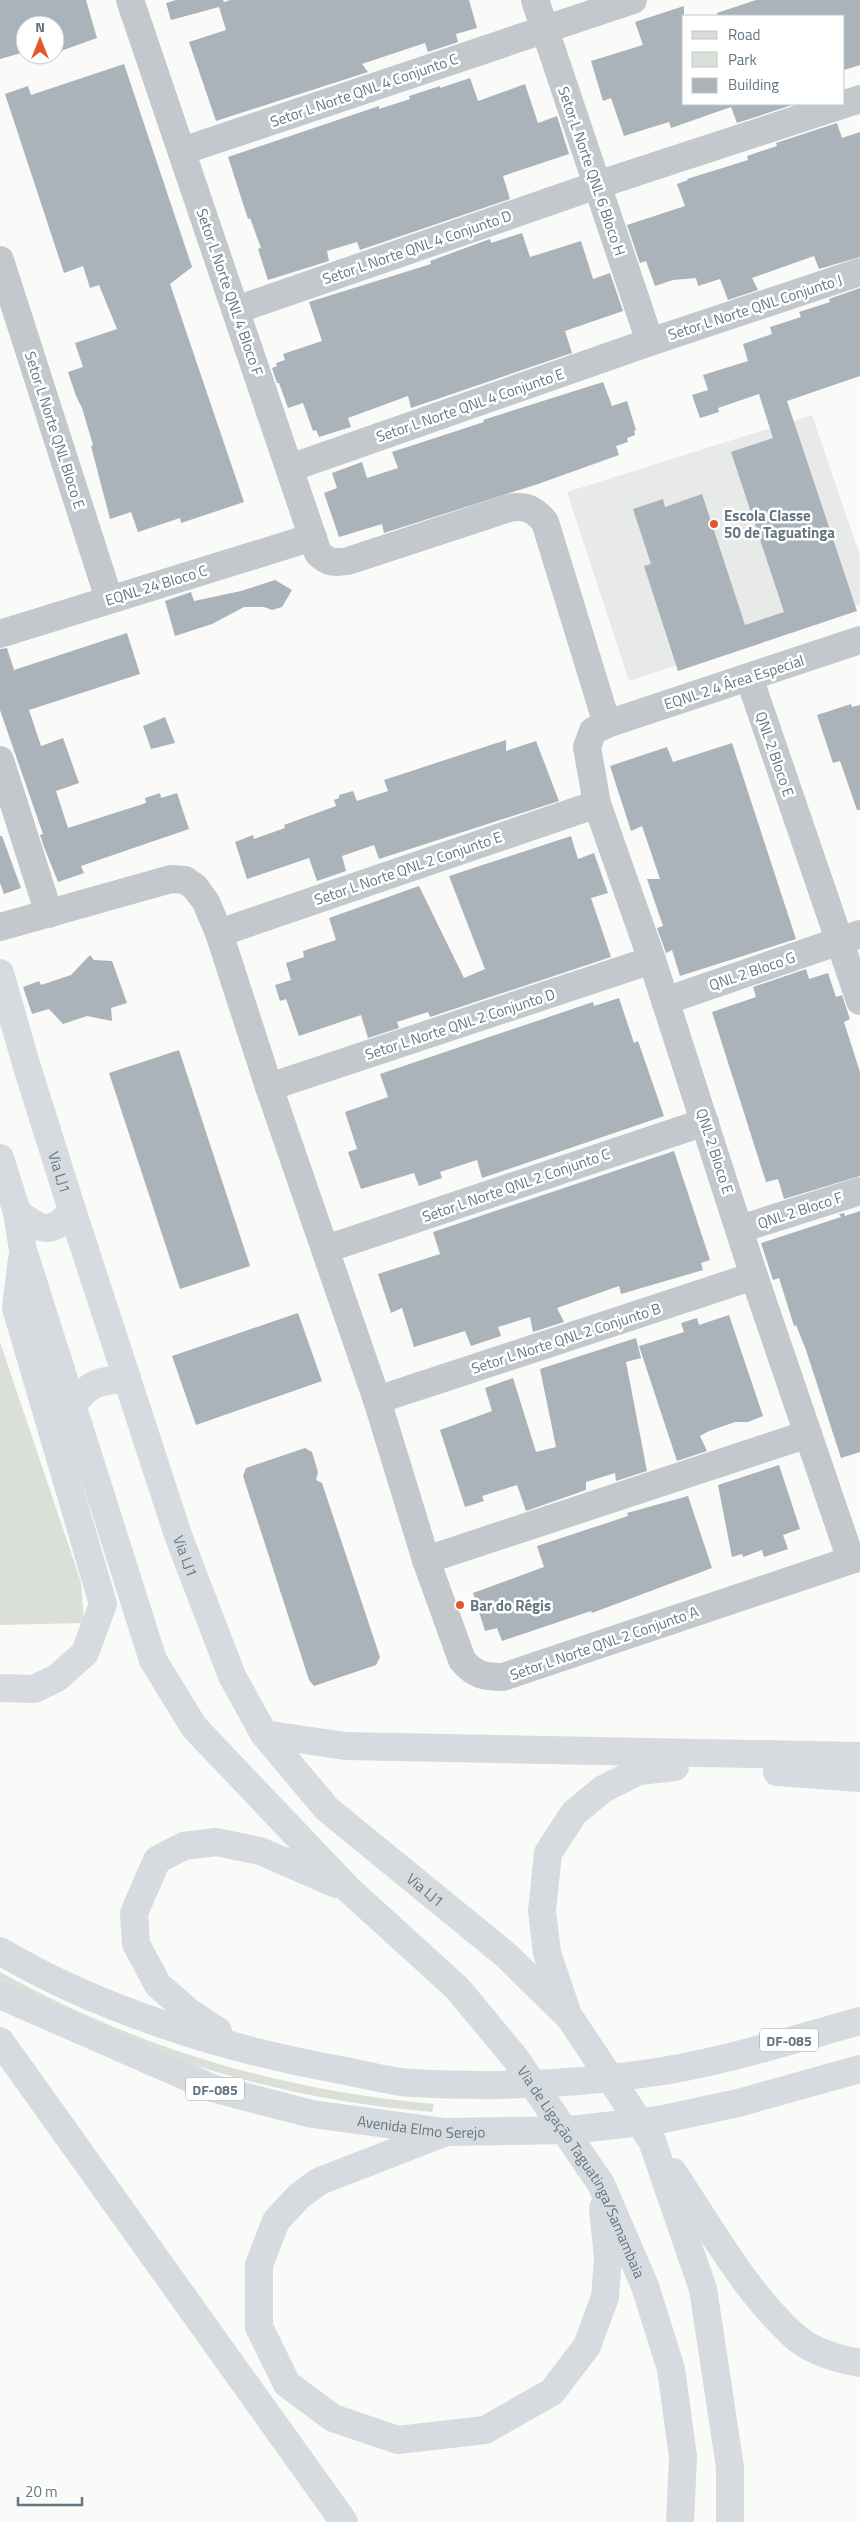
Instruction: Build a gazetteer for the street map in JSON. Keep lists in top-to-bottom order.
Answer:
{
  "streets": {
    "main road": [
      "Via LJ1",
      "DF-085",
      "Avenida Elmo Serejo",
      "Via de Ligação Taguatinga/Samambaia"
    ],
    "street": [
      "Setor L Norte QNL 4 Conjunto C",
      "Setor L Norte QNL 6 Bloco H",
      "Setor L Norte QNL 4 Conjunto D",
      "Setor L Norte QNL 4 Bloco F",
      "Setor L Norte QNL Conjunto J",
      "Setor L Norte QNL 4 Conjunto E",
      "Setor L Norte QNL Bloco E",
      "EQNL 24 Bloco C",
      "EQNL 2 4 Área Especial",
      "QNL 2 Bloco E",
      "Setor L Norte QNL 2 Conjunto E",
      "QNL 2 Bloco G",
      "Setor L Norte QNL 2 Conjunto D",
      "Setor L Norte QNL 2 Conjunto C",
      "QNL 2 Bloco F",
      "Setor L Norte QNL 2 Conjunto B",
      "Setor L Norte QNL 2 Conjunto A"
    ]
  },
  "crossings": [
    ["Setor L Norte QNL 4 Conjunto C", "Setor L Norte QNL 6 Bloco H"],
    ["Setor L Norte QNL 4 Conjunto C", "Setor L Norte QNL 4 Bloco F"],
    ["Setor L Norte QNL 6 Bloco H", "Setor L Norte QNL 4 Conjunto D"],
    ["Setor L Norte QNL 6 Bloco H", "Setor L Norte QNL Conjunto J"],
    ["Setor L Norte QNL 6 Bloco H", "Setor L Norte QNL 4 Conjunto E"],
    ["Setor L Norte QNL 4 Conjunto D", "Setor L Norte QNL 4 Bloco F"],
    ["Setor L Norte QNL 4 Bloco F", "Setor L Norte QNL 4 Conjunto E"],
    ["Setor L Norte QNL 4 Bloco F", "EQNL 24 Bloco C"],
    ["Setor L Norte QNL 4 Bloco F", "EQNL 2 4 Área Especial"],
    ["Setor L Norte QNL 4 Bloco F", "QNL 2 Bloco E"],
    ["Setor L Norte QNL Conjunto J", "Setor L Norte QNL 4 Conjunto E"],
    ["Setor L Norte QNL Bloco E", "EQNL 24 Bloco C"],
    ["EQNL 2 4 Área Especial", "QNL 2 Bloco E"],
    ["QNL 2 Bloco E", "Setor L Norte QNL 2 Conjunto E"],
    ["QNL 2 Bloco E", "QNL 2 Bloco G"],
    ["QNL 2 Bloco E", "Setor L Norte QNL 2 Conjunto D"],
    ["QNL 2 Bloco E", "Setor L Norte QNL 2 Conjunto C"],
    ["QNL 2 Bloco E", "QNL 2 Bloco F"],
    ["QNL 2 Bloco E", "Setor L Norte QNL 2 Conjunto B"],
    ["QNL 2 Bloco E", "Setor L Norte QNL 2 Conjunto A"],
    ["Setor L Norte QNL 2 Conjunto D", "Setor L Norte QNL 2 Conjunto A"],
    ["Setor L Norte QNL 2 Conjunto C", "Setor L Norte QNL 2 Conjunto A"],
    ["Setor L Norte QNL 2 Conjunto B", "Setor L Norte QNL 2 Conjunto A"]
  ],
  "places": ["Escola Classe 50 de Taguatinga", "Bar do Régis"],
  "legend": ["Road", "Park", "Building"],
  "scale_bar": "20 m",
  "north": "top"
}
